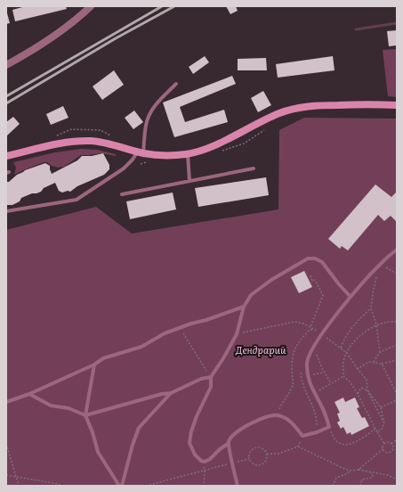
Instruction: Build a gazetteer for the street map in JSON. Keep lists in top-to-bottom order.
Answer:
{
  "parks": ["Дендрарий"]
}
